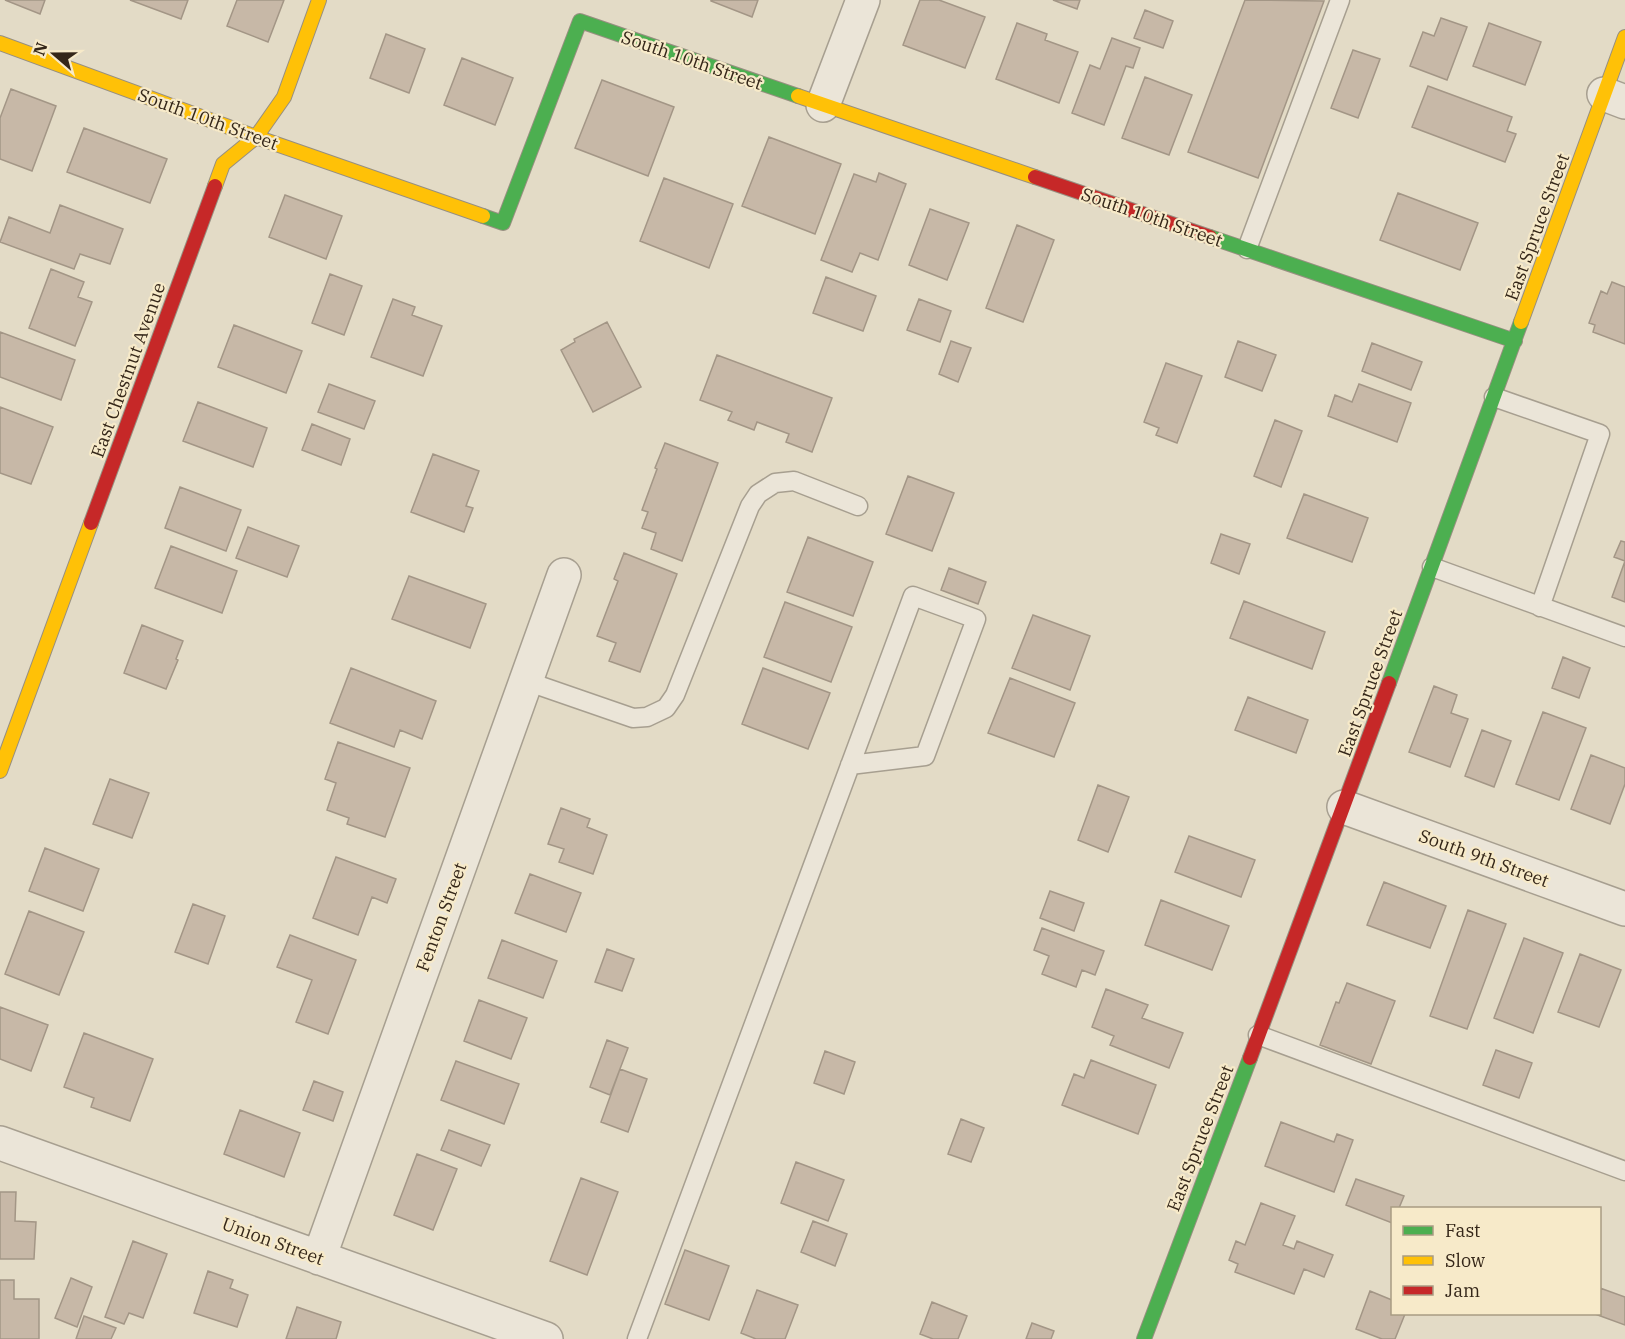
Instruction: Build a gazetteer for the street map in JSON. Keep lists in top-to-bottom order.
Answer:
{
  "streets": {
    "street": [
      "South 10th Street",
      "East Spruce Street",
      "East Chestnut Avenue",
      "South 9th Street",
      "Fenton Street",
      "Union Street"
    ]
  },
  "crossings": [
    ["South 10th Street", "East Spruce Street"],
    ["South 10th Street", "East Chestnut Avenue"],
    ["East Spruce Street", "South 9th Street"],
    ["Fenton Street", "Union Street"]
  ],
  "legend": ["Fast", "Slow", "Jam"],
  "north": "left"
}
